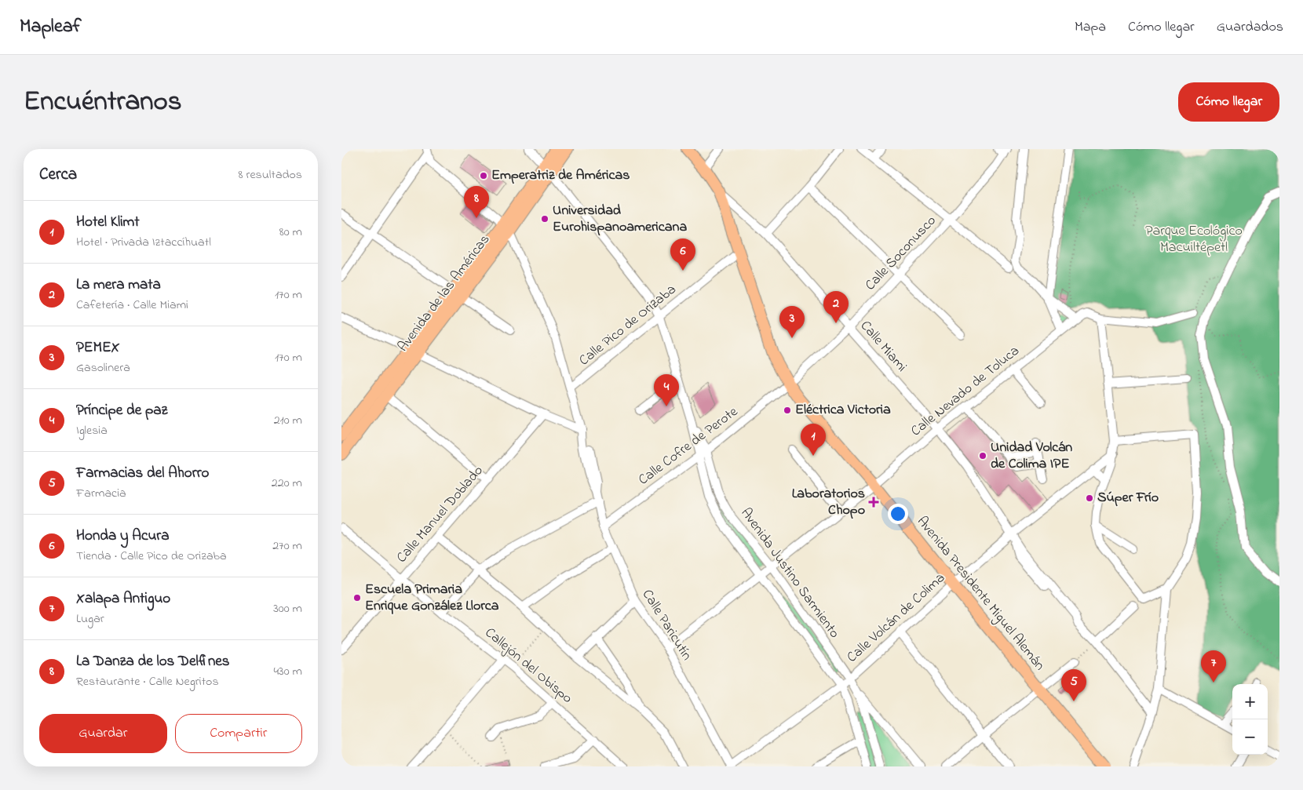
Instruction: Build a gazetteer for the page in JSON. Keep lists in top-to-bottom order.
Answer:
{
  "streets": {
    "main road": ["Avenida de las Américas", "Avenida Presidente Miguel Alemán"],
    "street": [
      "Calle Soconusco",
      "Calle Pico de Orizaba",
      "Calle Miami",
      "Calle Nevado de Toluca",
      "Calle Cofre de Perote",
      "Calle Manuel Doblado",
      "Avenida Justino Sarmiento",
      "Calle Volcán de Colima",
      "Calle Paricutín",
      "Callejón del Obispo"
    ]
  },
  "crossings": [
    ["Calle Soconusco", "Calle Miami"],
    ["Calle Soconusco", "Calle Cofre de Perote"],
    ["Calle Soconusco", "Avenida Presidente Miguel Alemán"],
    ["Avenida de las Américas", "Avenida Justino Sarmiento"],
    ["Avenida de las Américas", "Calle Paricutín"],
    ["Calle Pico de Orizaba", "Avenida Justino Sarmiento"],
    ["Calle Pico de Orizaba", "Avenida Presidente Miguel Alemán"],
    ["Calle Pico de Orizaba", "Calle Paricutín"],
    ["Calle Miami", "Calle Nevado de Toluca"],
    ["Calle Miami", "Avenida Presidente Miguel Alemán"],
    ["Calle Miami", "Calle Volcán de Colima"],
    ["Calle Nevado de Toluca", "Avenida Justino Sarmiento"],
    ["Calle Nevado de Toluca", "Avenida Presidente Miguel Alemán"],
    ["Calle Nevado de Toluca", "Calle Paricutín"],
    ["Calle Cofre de Perote", "Avenida Justino Sarmiento"],
    ["Calle Cofre de Perote", "Avenida Presidente Miguel Alemán"],
    ["Calle Cofre de Perote", "Calle Paricutín"],
    ["Calle Manuel Doblado", "Callejón del Obispo"],
    ["Avenida Justino Sarmiento", "Calle Volcán de Colima"],
    ["Avenida Presidente Miguel Alemán", "Calle Volcán de Colima"],
    ["Calle Volcán de Colima", "Calle Paricutín"]
  ],
  "parks": ["Parque Ecológico Macuiltépetl"],
  "places": {
    "other": [
      "Emperatriz de Américas",
      "Universidad Eurohispanoamericana",
      "Eléctrica Victoria",
      "Unidad Volcán de Colima IPE",
      "Súper Frío",
      "Escuela Primaria Enrique González Llorca"
    ],
    "health": ["Laboratorios Chopo"]
  },
  "page": {
    "header": "Mapleaf",
    "nav": ["Mapa", "Cómo llegar", "Guardados"],
    "title": "Encuéntranos",
    "buttons": [
      "Cómo llegar",
      ["Guardar", "Compartir"]
    ],
    "heading": ["Cerca", "8 resultados"],
    "pins": [
      "8",
      "6",
      "2",
      "3",
      "4",
      "1",
      "7",
      "5"
    ],
    "list": [
      {
        "mark": "1",
        "name": "Hotel Klimt",
        "note": "Hotel · Privada Iztaccíhuatl",
        "value": "80 m"
      },
      {
        "mark": "2",
        "name": "La mera mata",
        "note": "Cafetería · Calle Miami",
        "value": "170 m"
      },
      {
        "mark": "3",
        "name": "PEMEX",
        "note": "Gasolinera",
        "value": "170 m"
      },
      {
        "mark": "4",
        "name": "Príncipe de paz",
        "note": "Iglesia",
        "value": "210 m"
      },
      {
        "mark": "5",
        "name": "Farmacias del Ahorro",
        "note": "Farmacia",
        "value": "220 m"
      },
      {
        "mark": "6",
        "name": "Honda y Acura",
        "note": "Tienda · Calle Pico de Orizaba",
        "value": "270 m"
      },
      {
        "mark": "7",
        "name": "Xalapa Antiguo",
        "note": "Lugar",
        "value": "300 m"
      },
      {
        "mark": "8",
        "name": "La Danza de los Delfines",
        "note": "Restaurante · Calle Negritos",
        "value": "430 m"
      }
    ],
    "map_buttons": ["+", "−"]
  }
}
